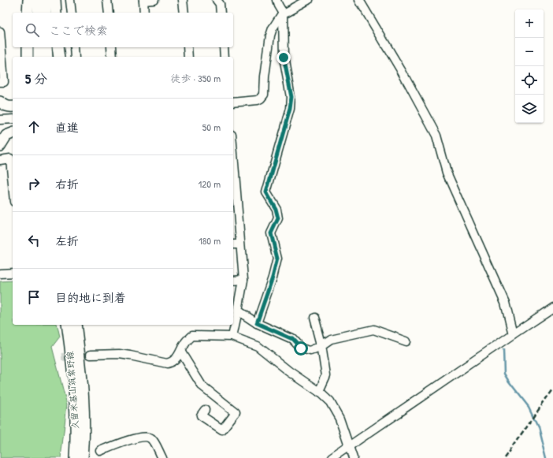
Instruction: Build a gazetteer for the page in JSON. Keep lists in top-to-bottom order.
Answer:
{
  "streets": {
    "main road": ["久留米基山筑紫野線"]
  },
  "page": {
    "map_buttons": ["+", "−"],
    "search": "ここで検索",
    "heading": ["5 分", "徒歩 · 350 m"],
    "list": [
      ["直進", "50 m"],
      ["右折", "120 m"],
      ["左折", "180 m"],
      "目的地に到着"
    ]
  }
}
